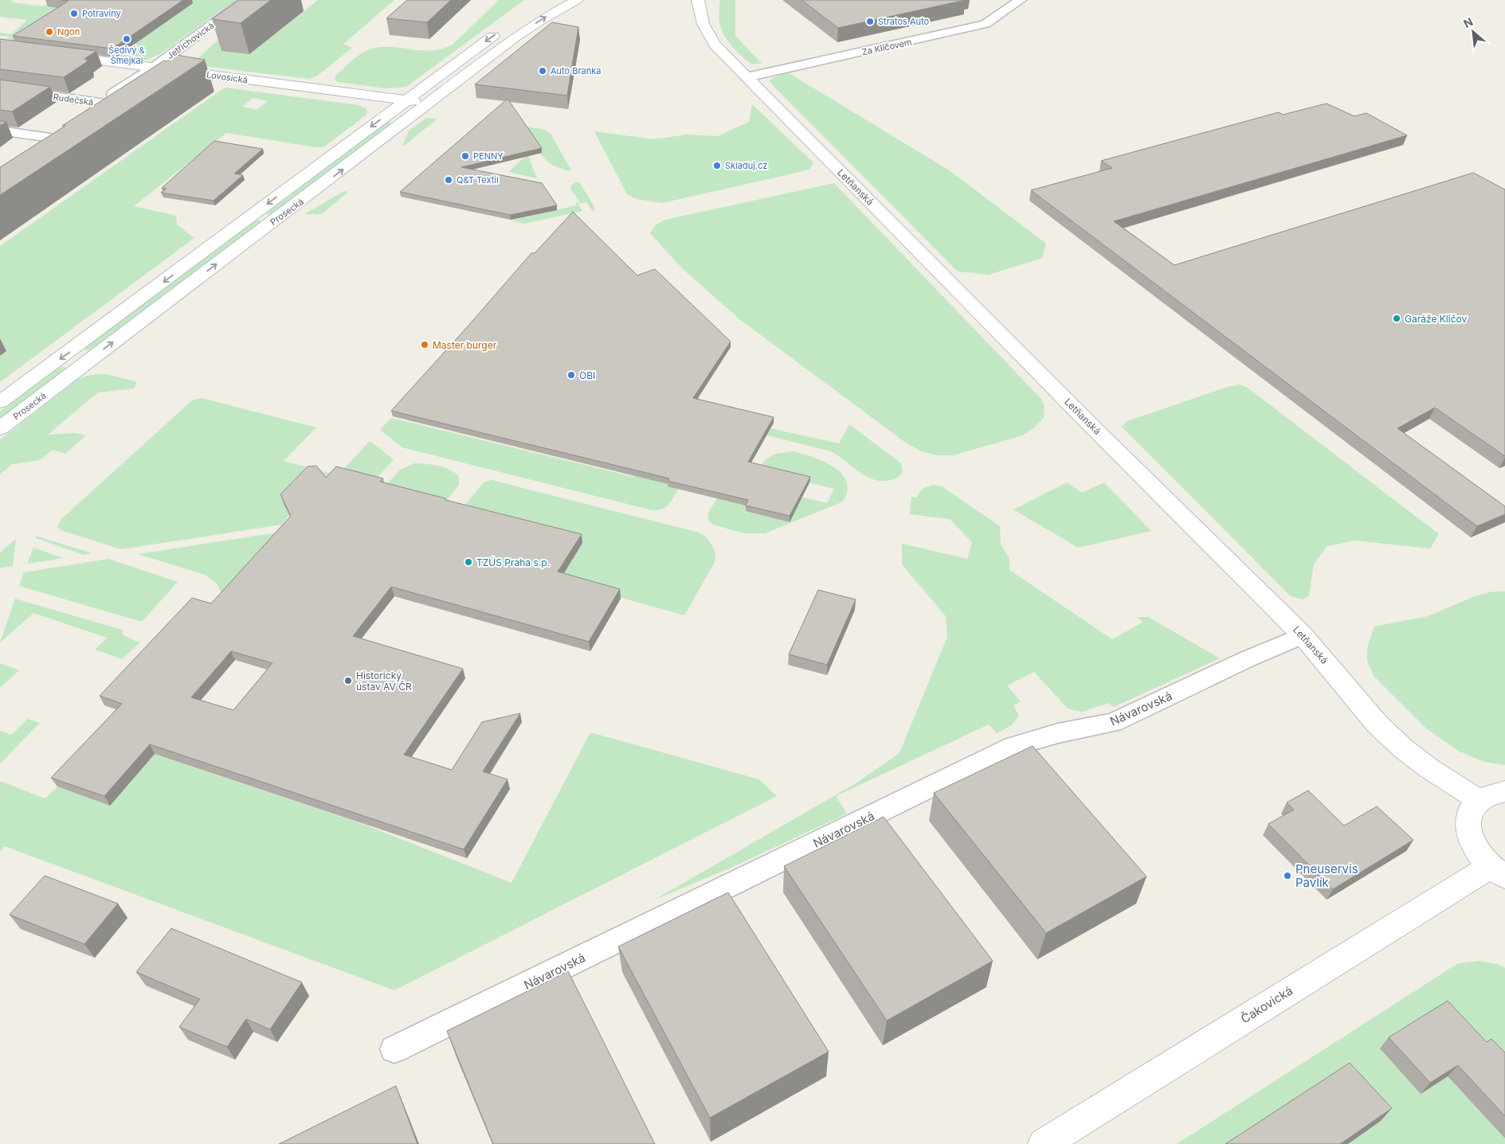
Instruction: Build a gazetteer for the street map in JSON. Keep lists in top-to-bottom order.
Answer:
{
  "streets": {
    "main road": [
      "Lovosická",
      "Letňanská",
      "Prosecká",
      "Čakovická"
    ],
    "street": [
      "Jetřichovická",
      "Za Klíčovem",
      "Rudečská",
      "Návarovská"
    ]
  },
  "crossings": [
    ["Jetřichovická", "Lovosická"],
    ["Jetřichovická", "Rudečská"],
    ["Za Klíčovem", "Letňanská"],
    ["Lovosická", "Prosecká"],
    ["Letňanská", "Návarovská"]
  ],
  "places": [
    "Potraviny",
    "Stratos Auto",
    "Ngon",
    "Šedivý & Šmejkal",
    "Auto Branka",
    "PENNY",
    "Skladuj.cz",
    "Q&T Textil",
    "Garáže Klíčov",
    "Master burger",
    "OBI",
    "TZÚS Praha s.p.",
    "Historický ústav AV ČR",
    "Pneuservis Pavlík"
  ],
  "north": "top left"
}
